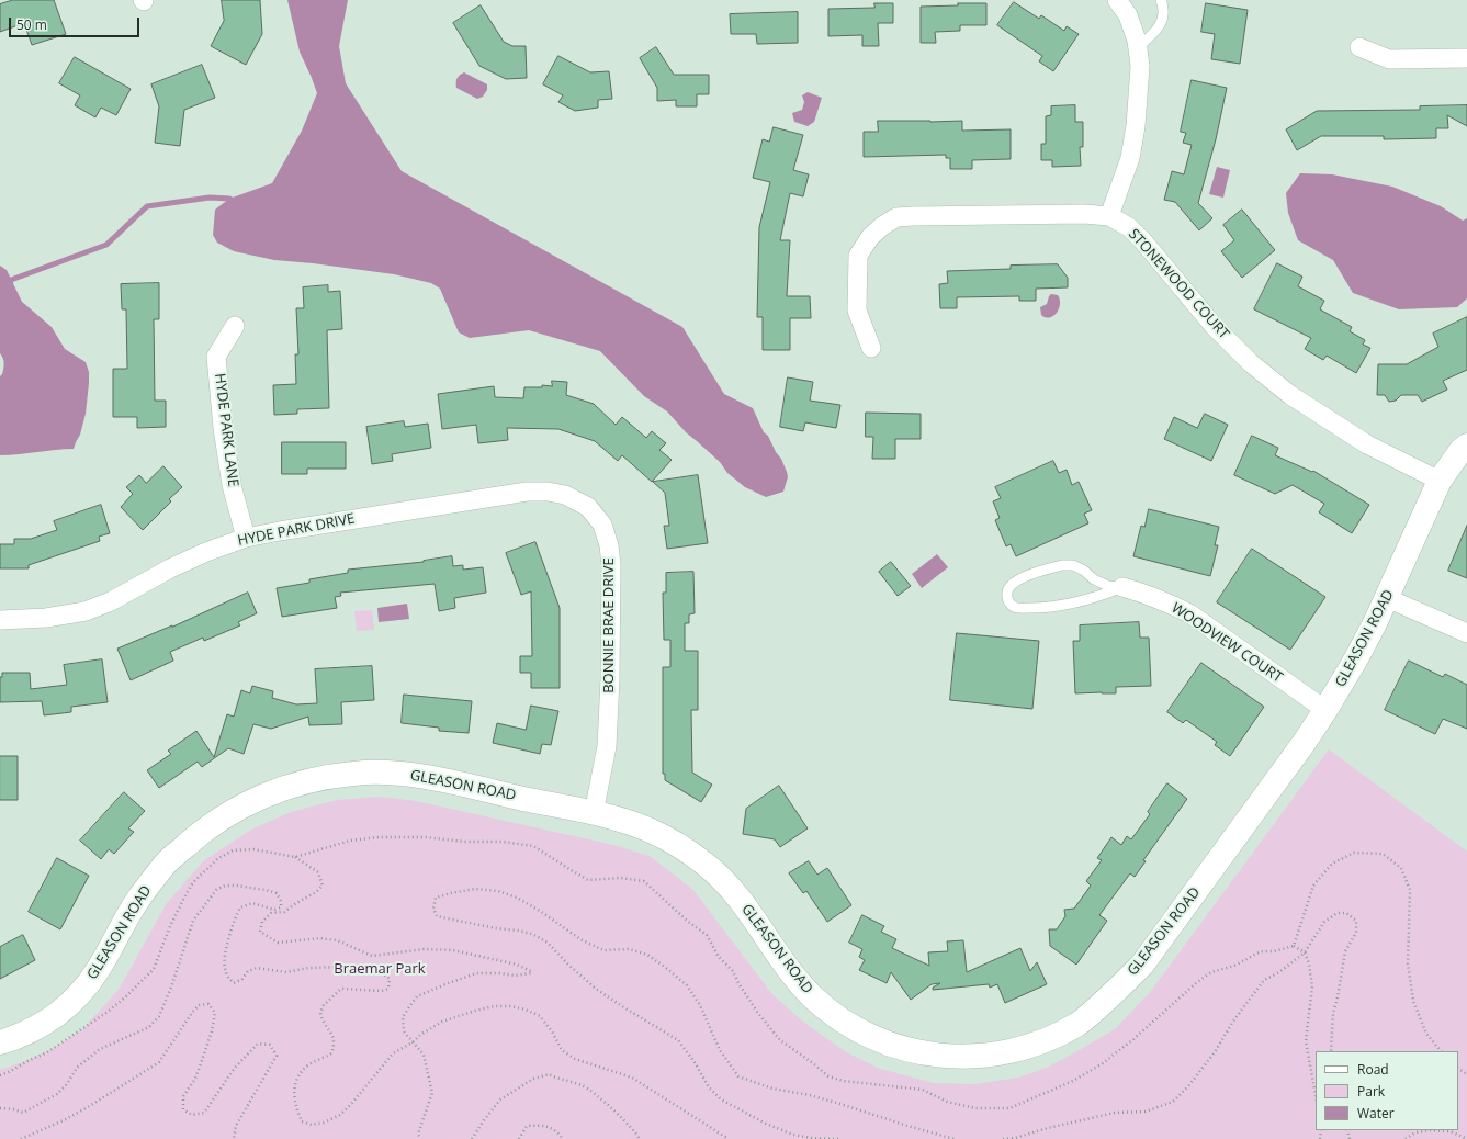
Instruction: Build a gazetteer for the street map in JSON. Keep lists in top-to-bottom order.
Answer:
{
  "streets": {
    "street": [
      "STONEWOOD COURT",
      "HYDE PARK LANE",
      "HYDE PARK DRIVE",
      "BONNIE BRAE DRIVE",
      "GLEASON ROAD",
      "WOODVIEW COURT"
    ]
  },
  "crossings": [
    ["STONEWOOD COURT", "GLEASON ROAD"],
    ["HYDE PARK LANE", "HYDE PARK DRIVE"],
    ["HYDE PARK DRIVE", "BONNIE BRAE DRIVE"],
    ["BONNIE BRAE DRIVE", "GLEASON ROAD"],
    ["GLEASON ROAD", "WOODVIEW COURT"]
  ],
  "parks": ["Braemar Park"],
  "legend": ["Road", "Park", "Water"],
  "scale_bar": "50 m"
}
